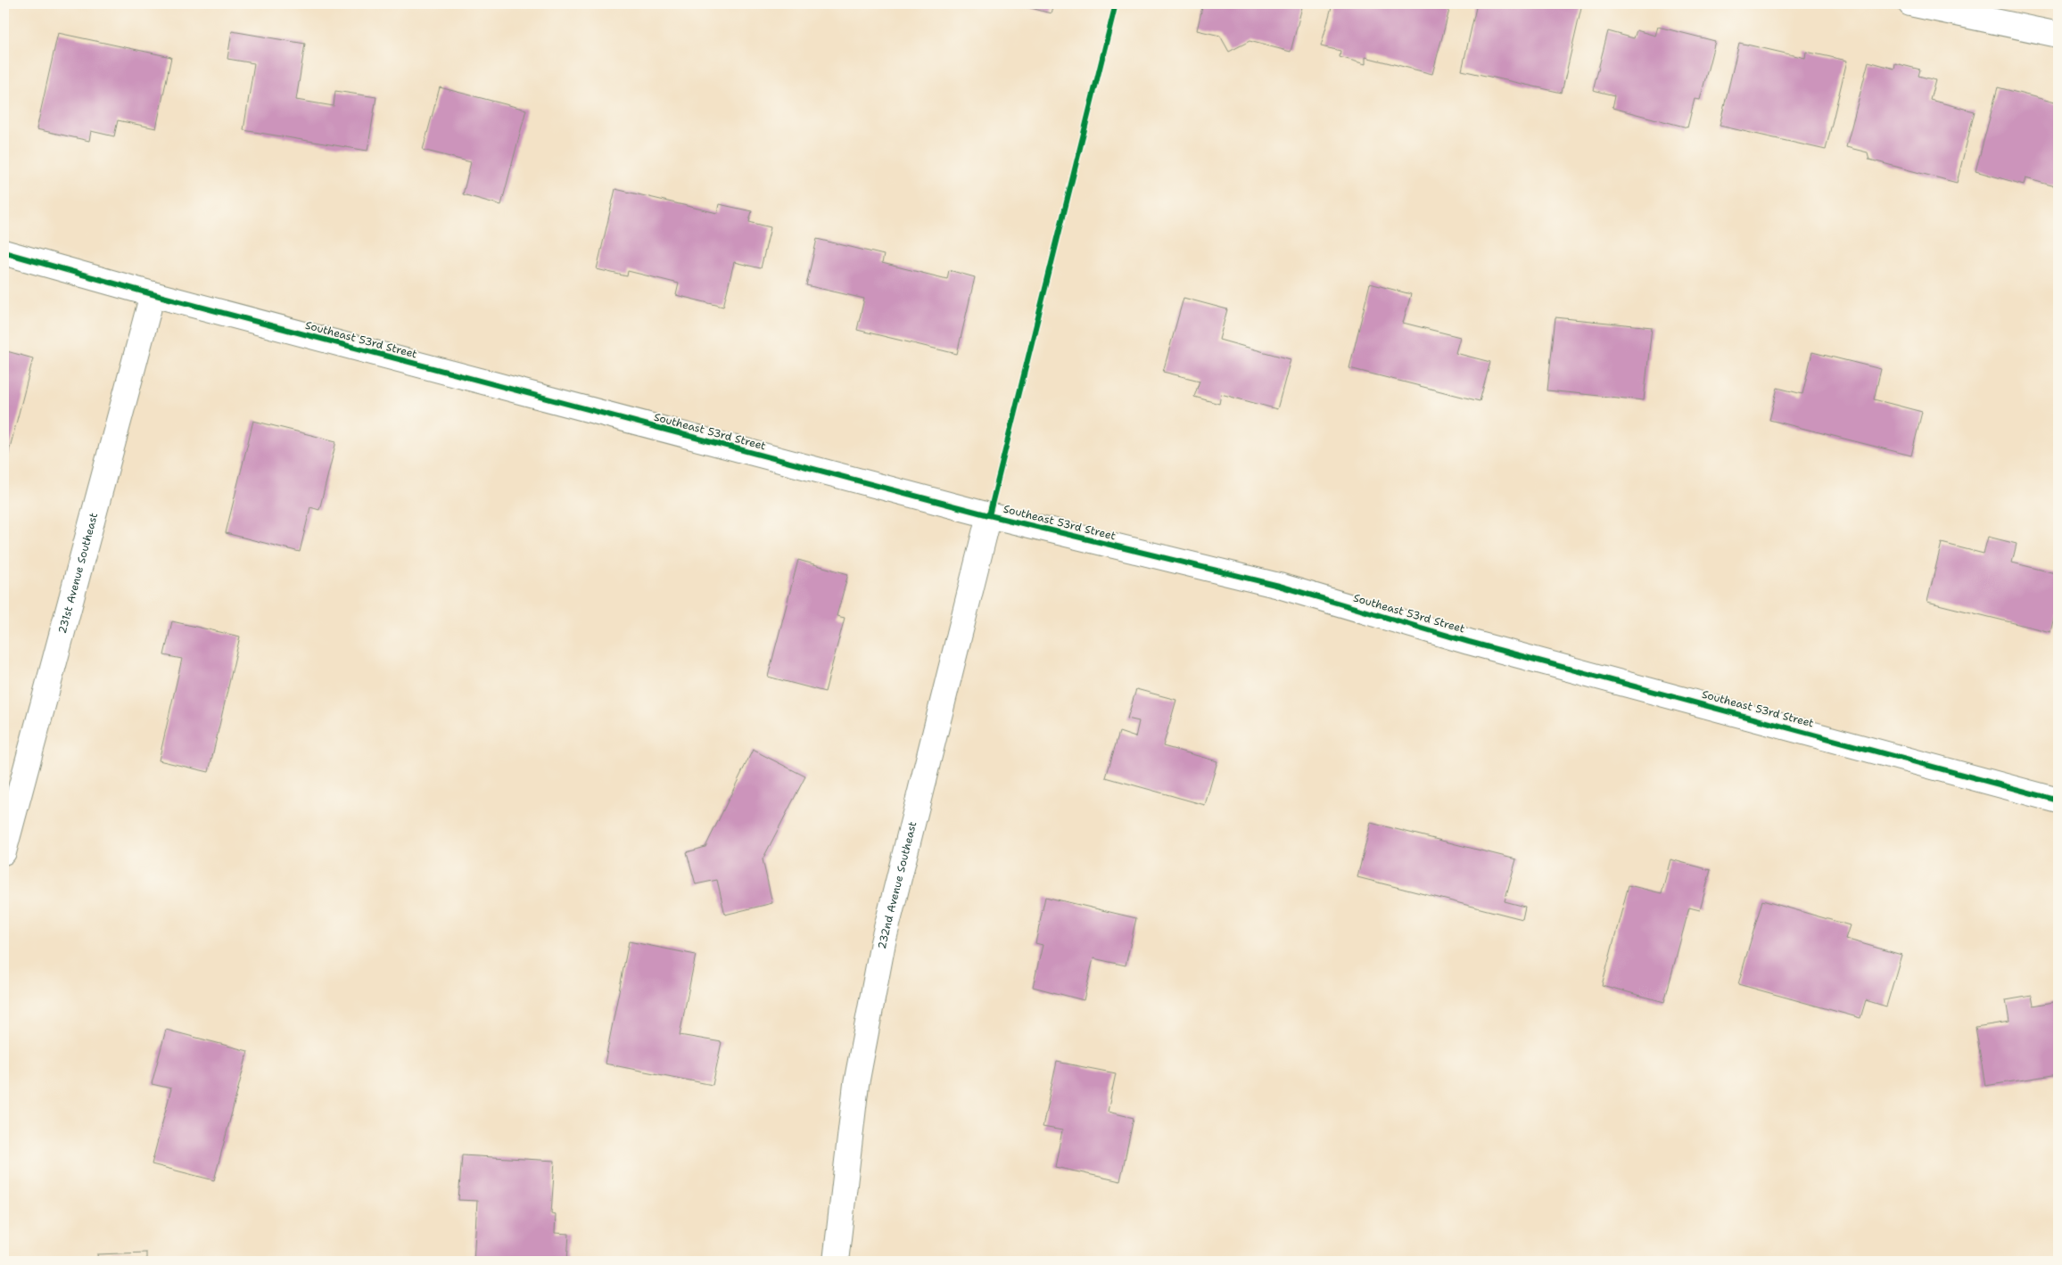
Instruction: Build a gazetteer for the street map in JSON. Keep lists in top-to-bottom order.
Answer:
{
  "streets": {
    "street": ["Southeast 53rd Street", "231st Avenue Southeast", "232nd Avenue Southeast"]
  },
  "crossings": [
    ["Southeast 53rd Street", "231st Avenue Southeast"],
    ["Southeast 53rd Street", "232nd Avenue Southeast"]
  ]
}
